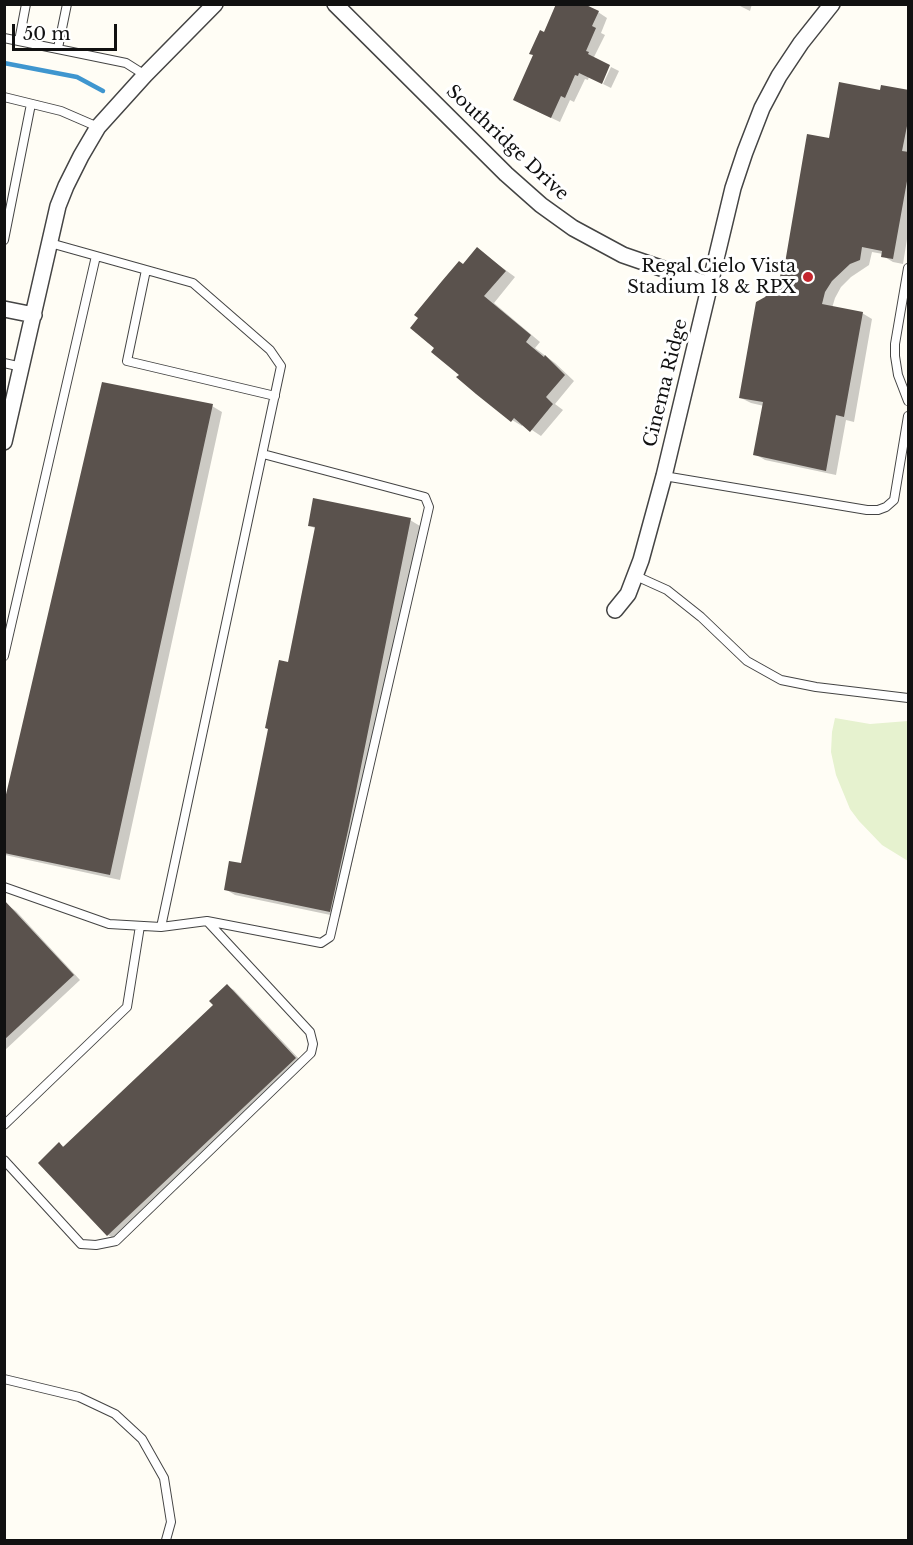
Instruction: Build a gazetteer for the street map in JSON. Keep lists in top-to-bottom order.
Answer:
{
  "streets": {
    "street": ["Southridge Drive", "Cinema Ridge"]
  },
  "crossings": [
    ["Southridge Drive", "Cinema Ridge"]
  ],
  "places": ["Regal Cielo Vista Stadium 18 & RPX"],
  "scale_bar": "50 m"
}
